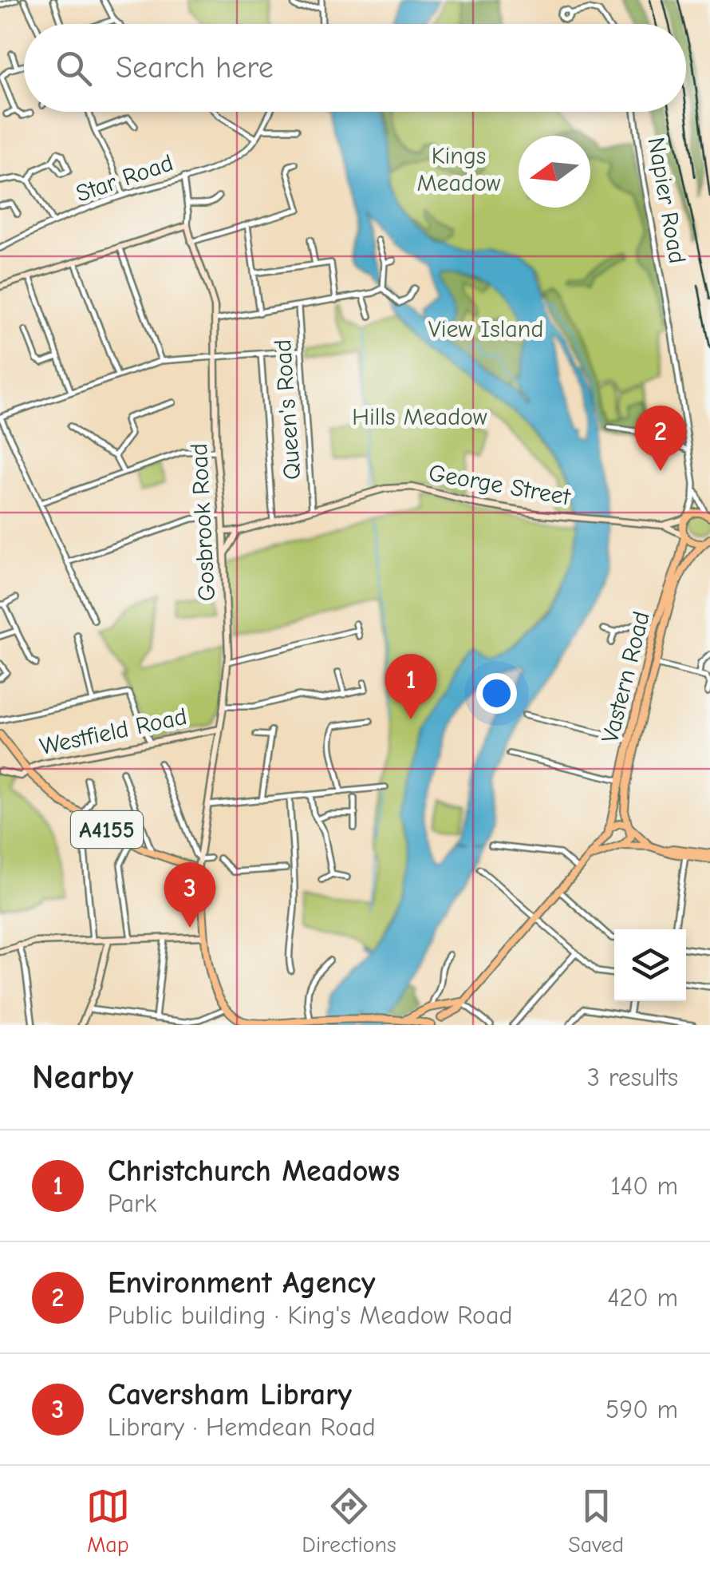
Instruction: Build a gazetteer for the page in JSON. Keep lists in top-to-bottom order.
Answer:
{
  "streets": {
    "main road": [
      "George Street",
      "Gosbrook Road",
      "Vastern Road",
      "Westfield Road",
      "A4155"
    ],
    "street": ["Star Road", "Napier Road", "Queen's Road"]
  },
  "crossings": [
    ["Star Road", "Gosbrook Road"],
    ["Queen's Road", "George Street"],
    ["George Street", "Gosbrook Road"],
    ["George Street", "Vastern Road"],
    ["Gosbrook Road", "Westfield Road"],
    ["Gosbrook Road", "A4155"],
    ["Westfield Road", "A4155"]
  ],
  "parks": ["Kings Meadow", "View Island", "Hills Meadow"],
  "north": "left",
  "page": {
    "search": "Search here",
    "pins": ["2", "1", "3"],
    "heading": ["Nearby", "3 results"],
    "list": [
      {
        "mark": "1",
        "name": "Christchurch Meadows",
        "note": "Park",
        "value": "140 m"
      },
      {
        "mark": "2",
        "name": "Environment Agency",
        "note": "Public building · King's Meadow Road",
        "value": "420 m"
      },
      {
        "mark": "3",
        "name": "Caversham Library",
        "note": "Library · Hemdean Road",
        "value": "590 m"
      }
    ],
    "nav": ["Map", "Directions", "Saved"]
  }
}
